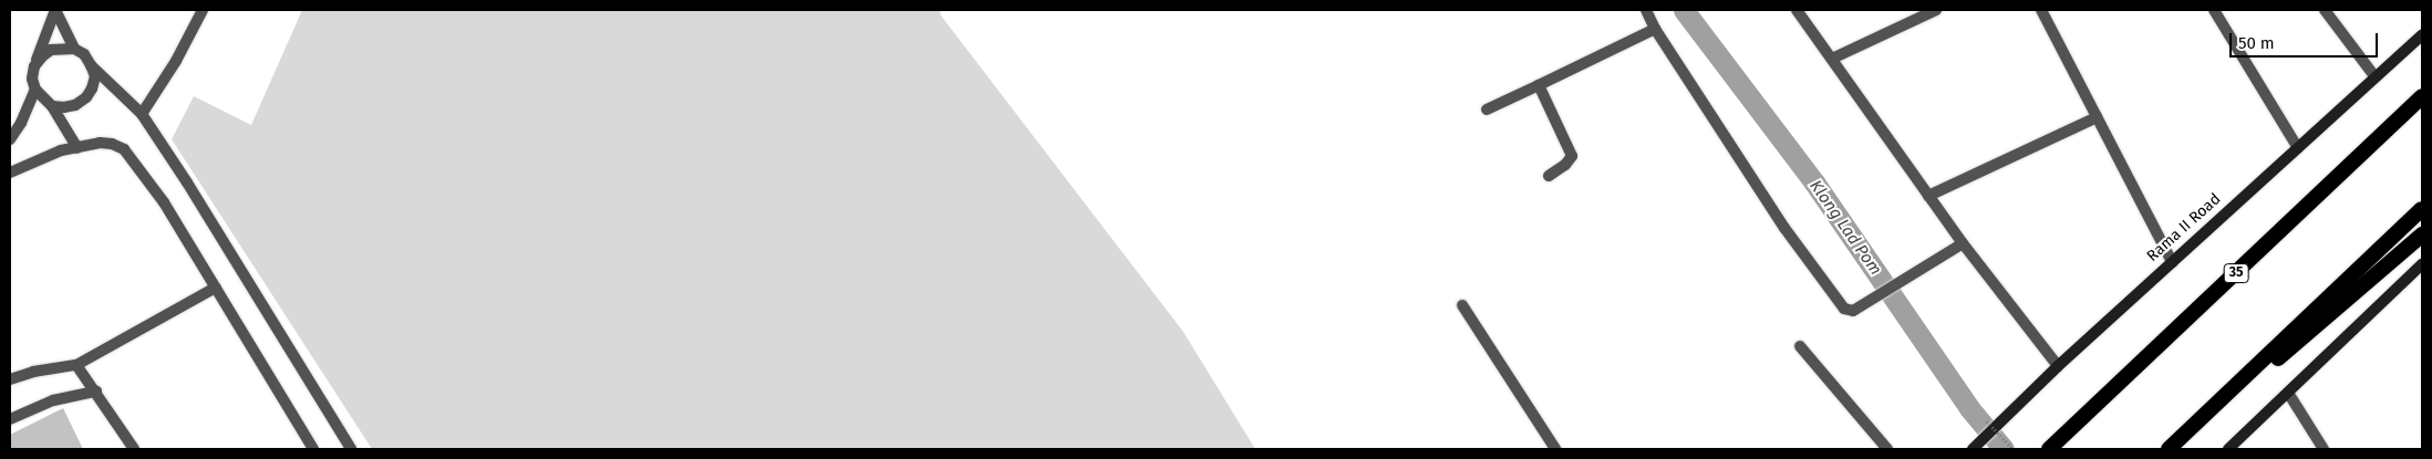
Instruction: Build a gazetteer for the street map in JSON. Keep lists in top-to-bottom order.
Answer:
{
  "streets": {
    "highway": ["35"],
    "main road": ["Rama II Road"]
  },
  "water": ["Klong Lad Pom"],
  "scale_bar": "50 m"
}
